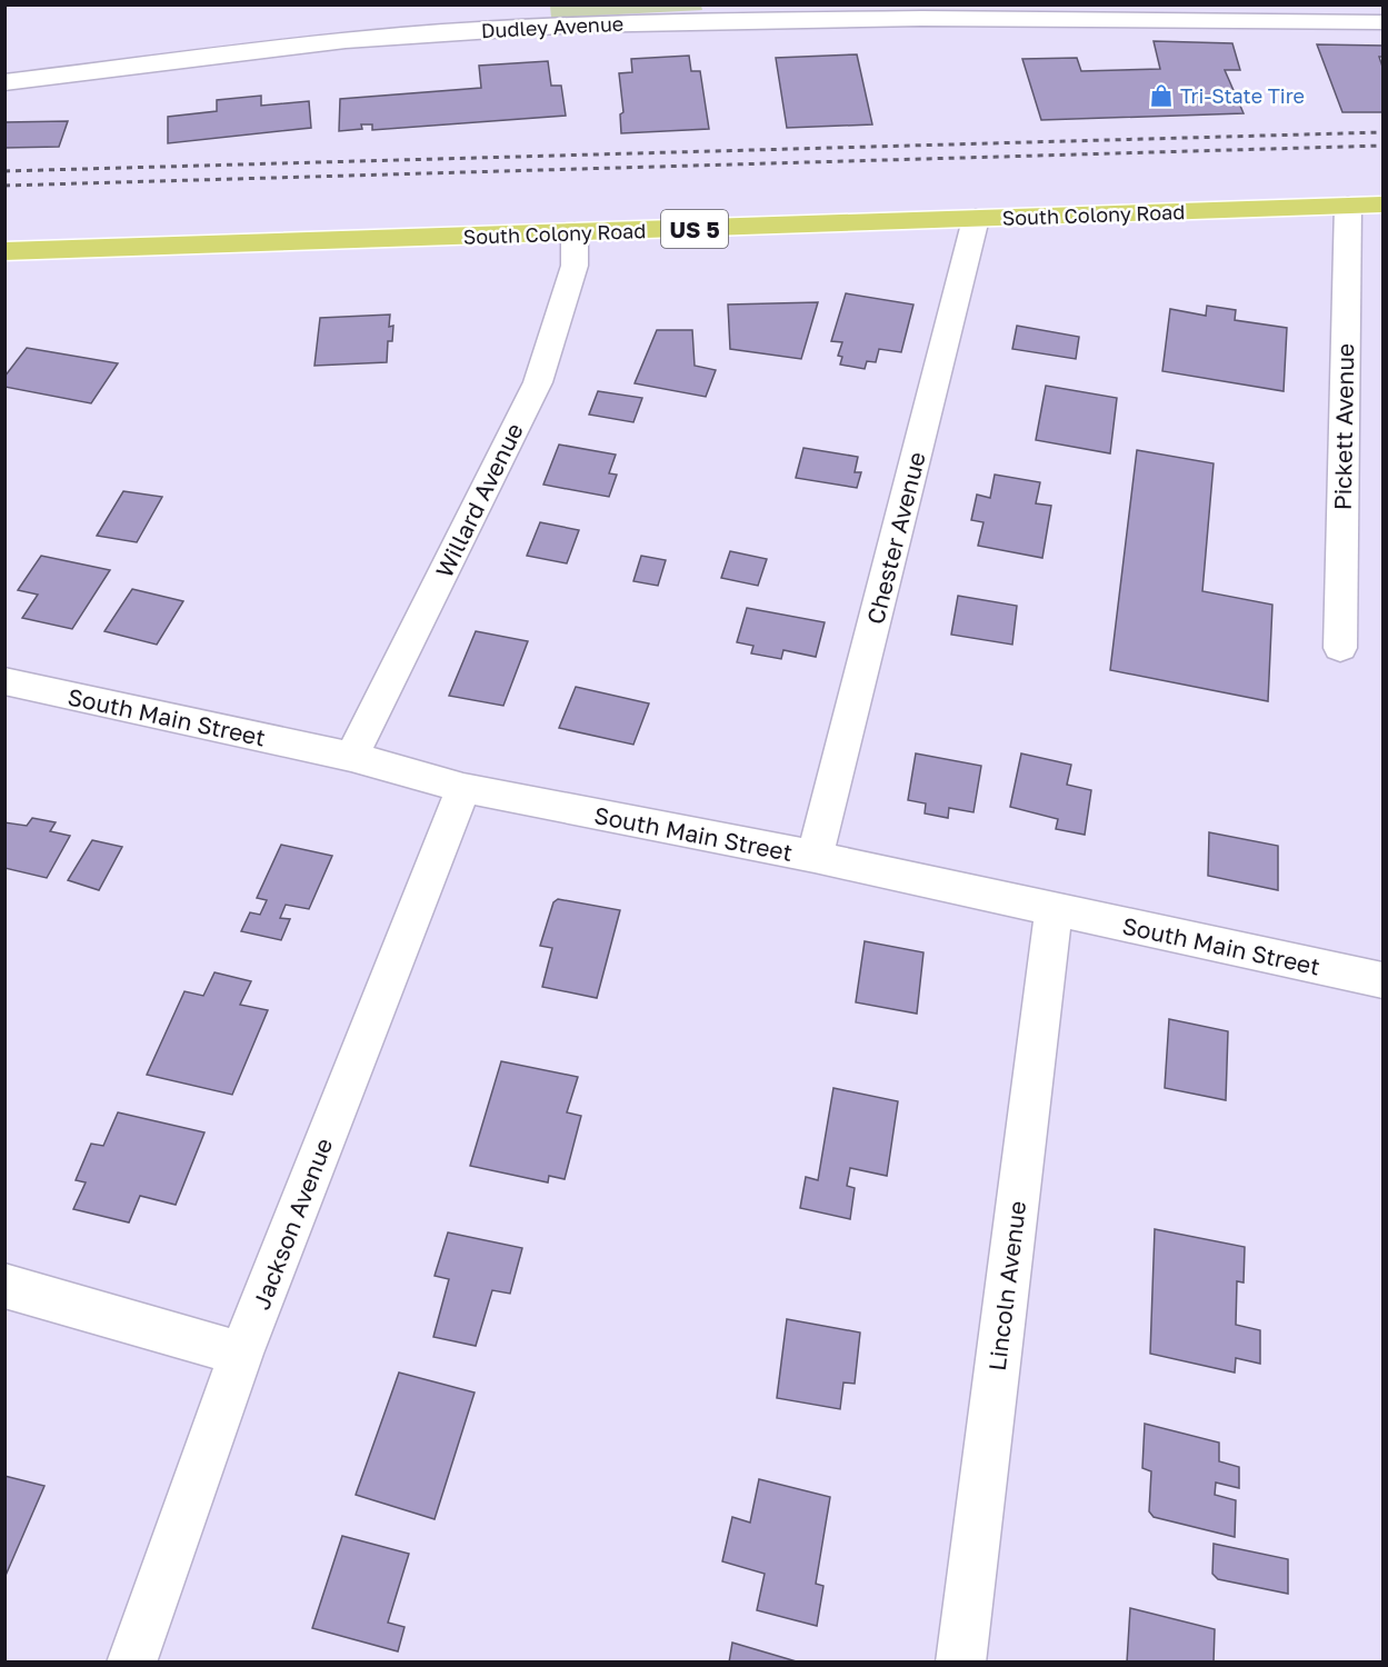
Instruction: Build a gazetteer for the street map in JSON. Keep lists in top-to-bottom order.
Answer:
{
  "streets": {
    "main road": ["South Colony Road", "US 5"],
    "street": [
      "Dudley Avenue",
      "Pickett Avenue",
      "Willard Avenue",
      "Chester Avenue",
      "South Main Street",
      "Jackson Avenue",
      "Lincoln Avenue"
    ]
  },
  "crossings": [
    ["South Colony Road", "Pickett Avenue"],
    ["South Colony Road", "Willard Avenue"],
    ["South Colony Road", "Chester Avenue"],
    ["Willard Avenue", "South Main Street"],
    ["Chester Avenue", "South Main Street"],
    ["South Main Street", "Jackson Avenue"],
    ["South Main Street", "Lincoln Avenue"]
  ],
  "places": {
    "shop": ["Tri-State Tire"]
  }
}
